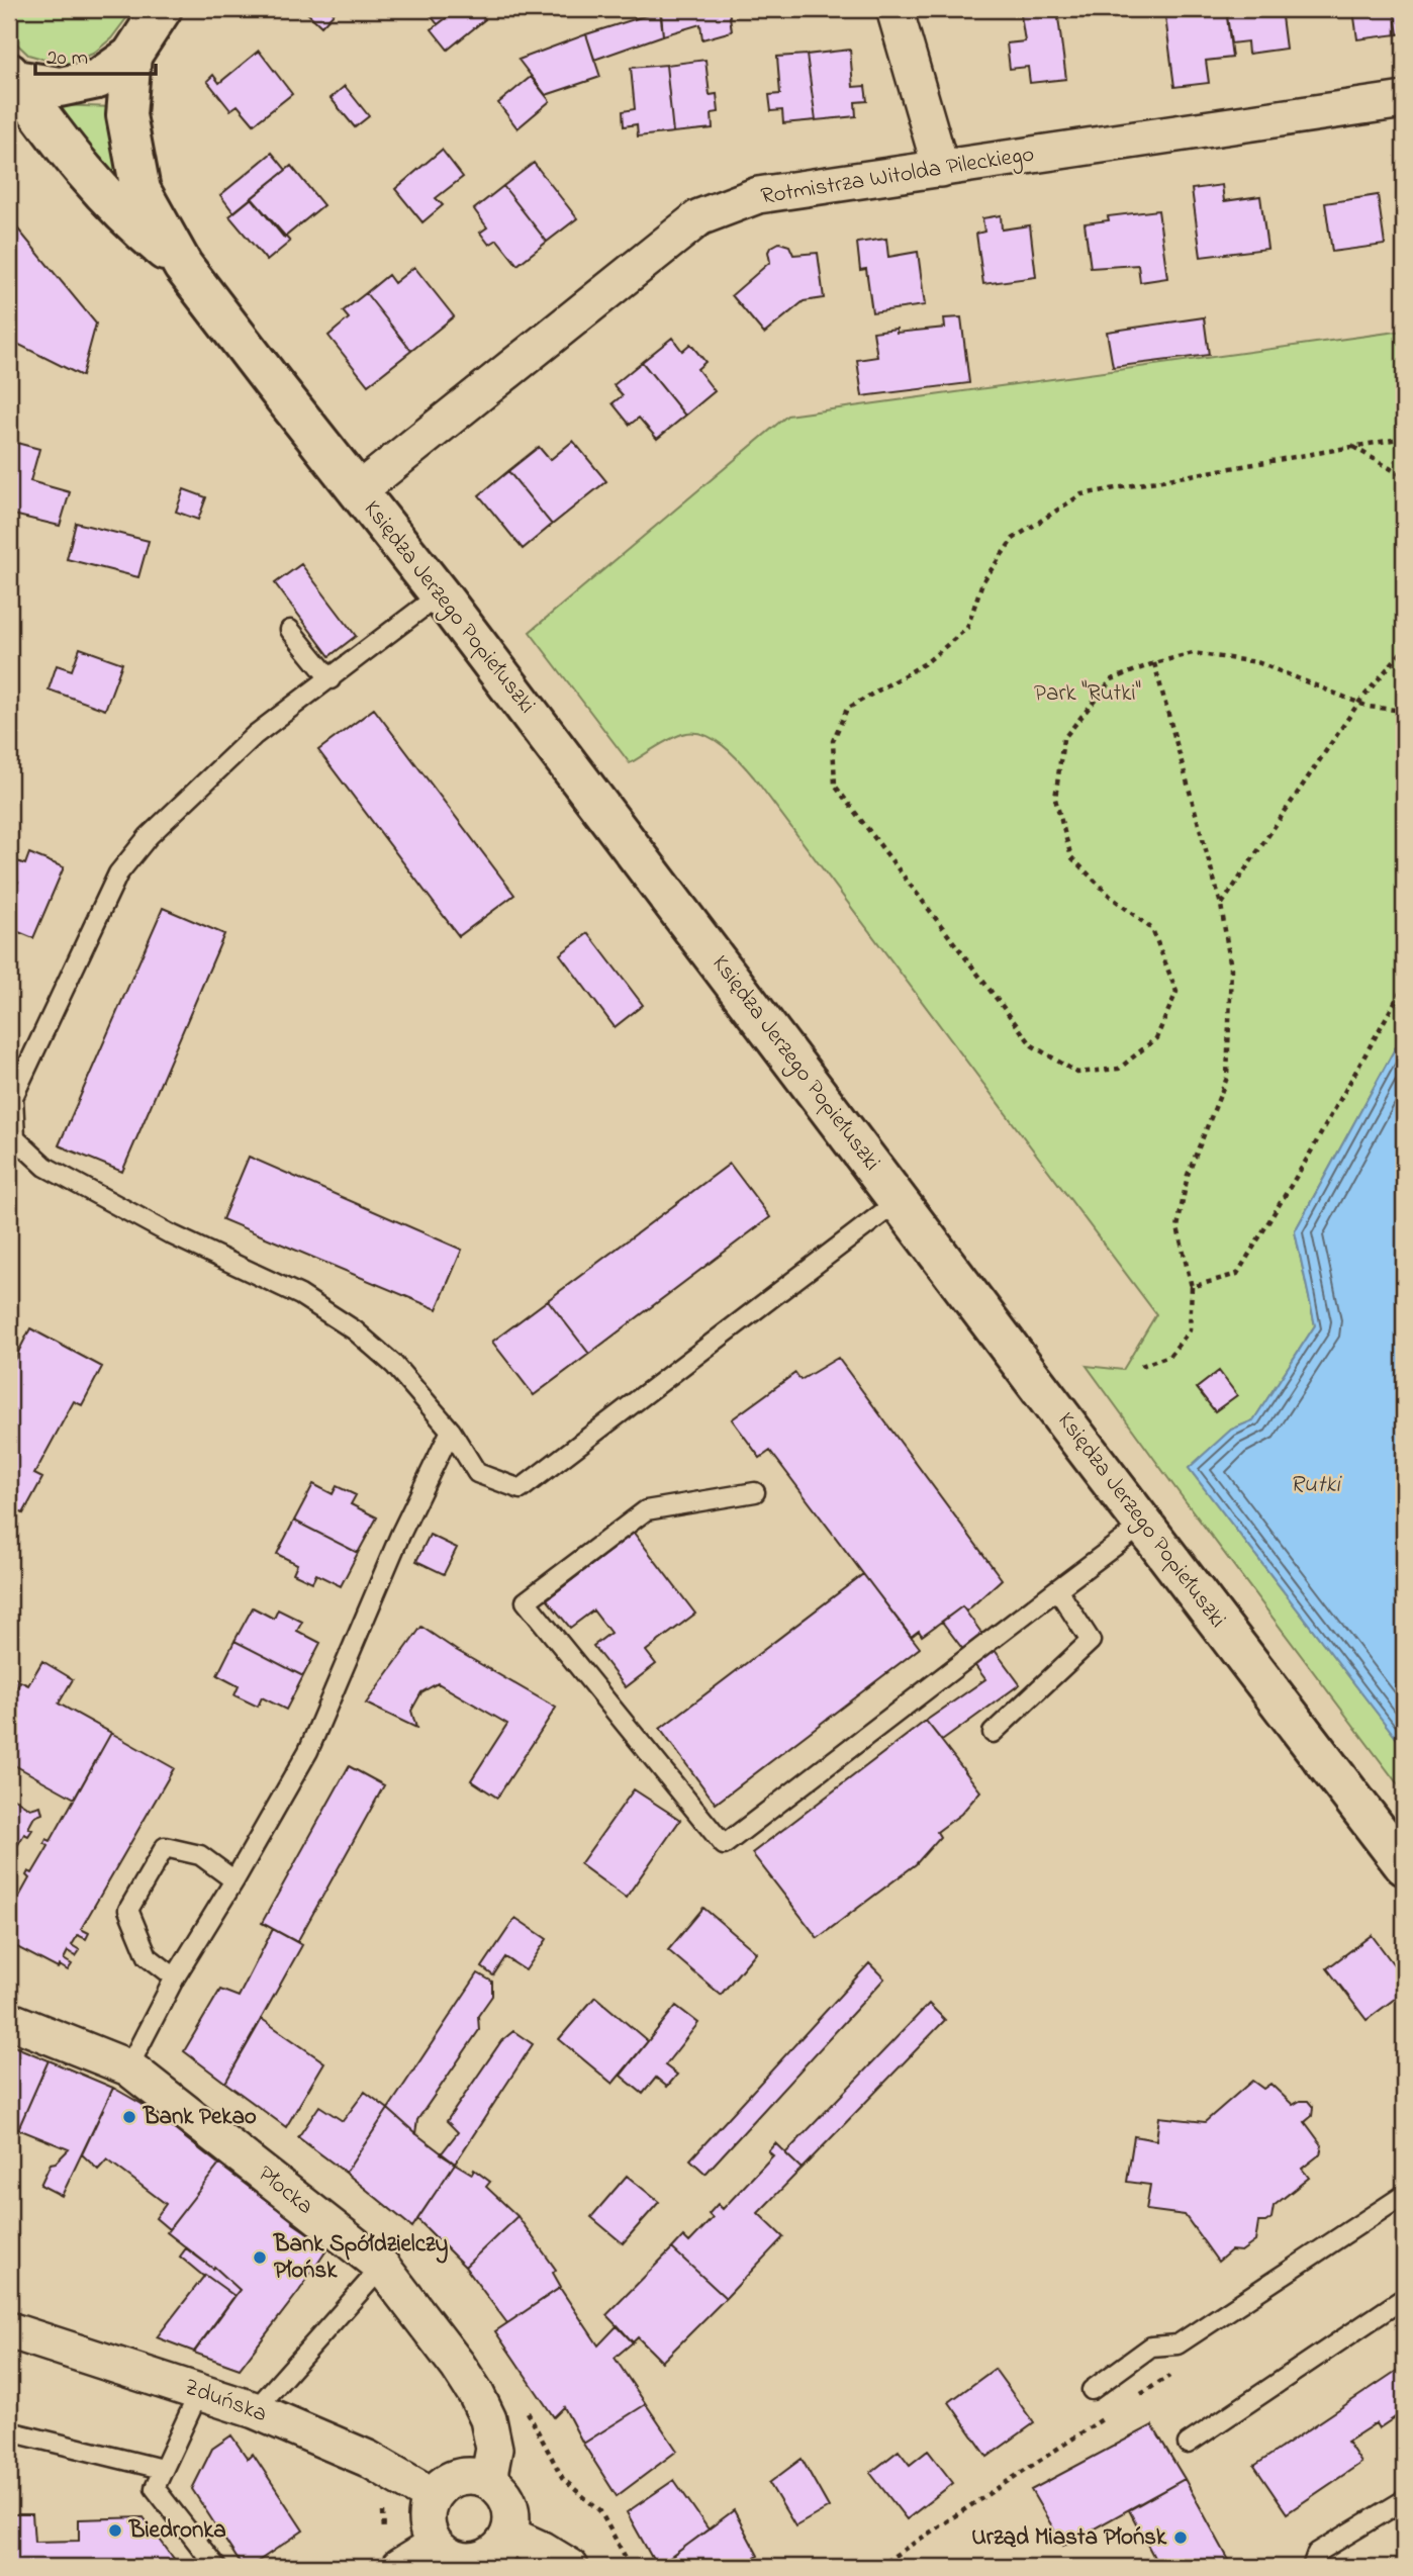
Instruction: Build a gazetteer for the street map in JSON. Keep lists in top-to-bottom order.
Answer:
{
  "streets": {
    "street": [
      "Rotmistrza Witolda Pileckiego",
      "Księdza Jerzego Popiełuszki",
      "Płocka",
      "Zduńska"
    ]
  },
  "crossings": [
    ["Rotmistrza Witolda Pileckiego", "Księdza Jerzego Popiełuszki"],
    ["Płocka", "Zduńska"]
  ],
  "water": ["Rutki"],
  "parks": ["Park \"Rutki\""],
  "places": [
    "Bank Pekao",
    "Bank Spółdzielczy Płońsk",
    "Biedronka",
    "Urząd Miasta Płońsk"
  ],
  "scale_bar": "20 m"
}
